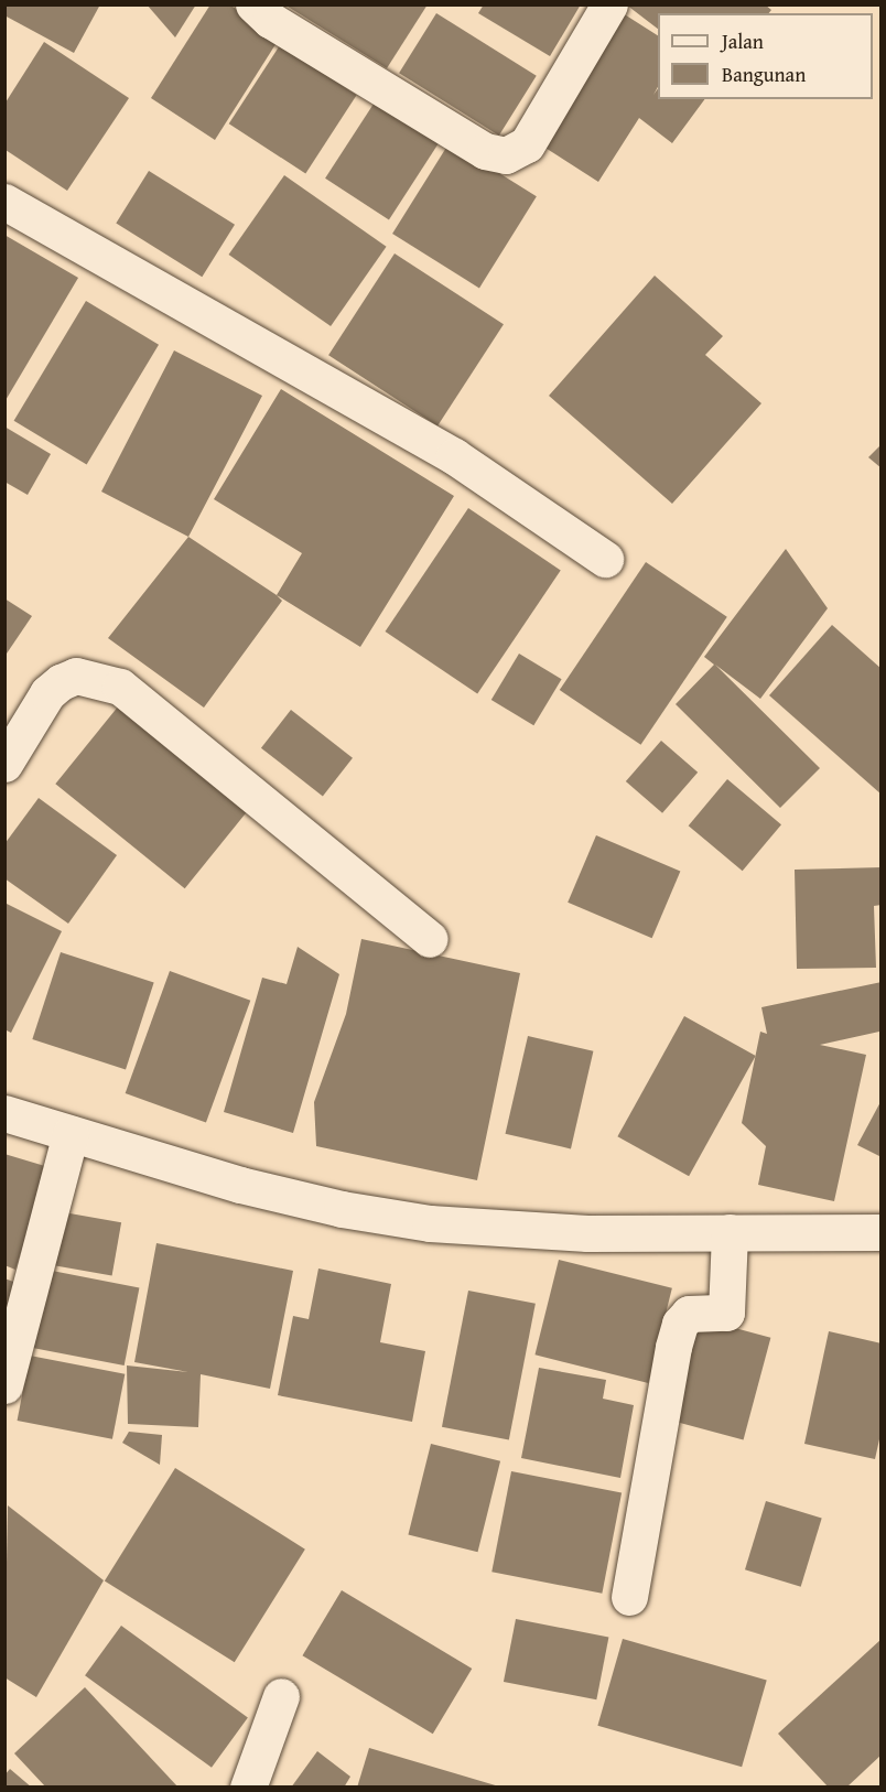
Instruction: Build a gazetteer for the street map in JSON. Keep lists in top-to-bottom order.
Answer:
{
  "legend": ["Jalan", "Bangunan"]
}
